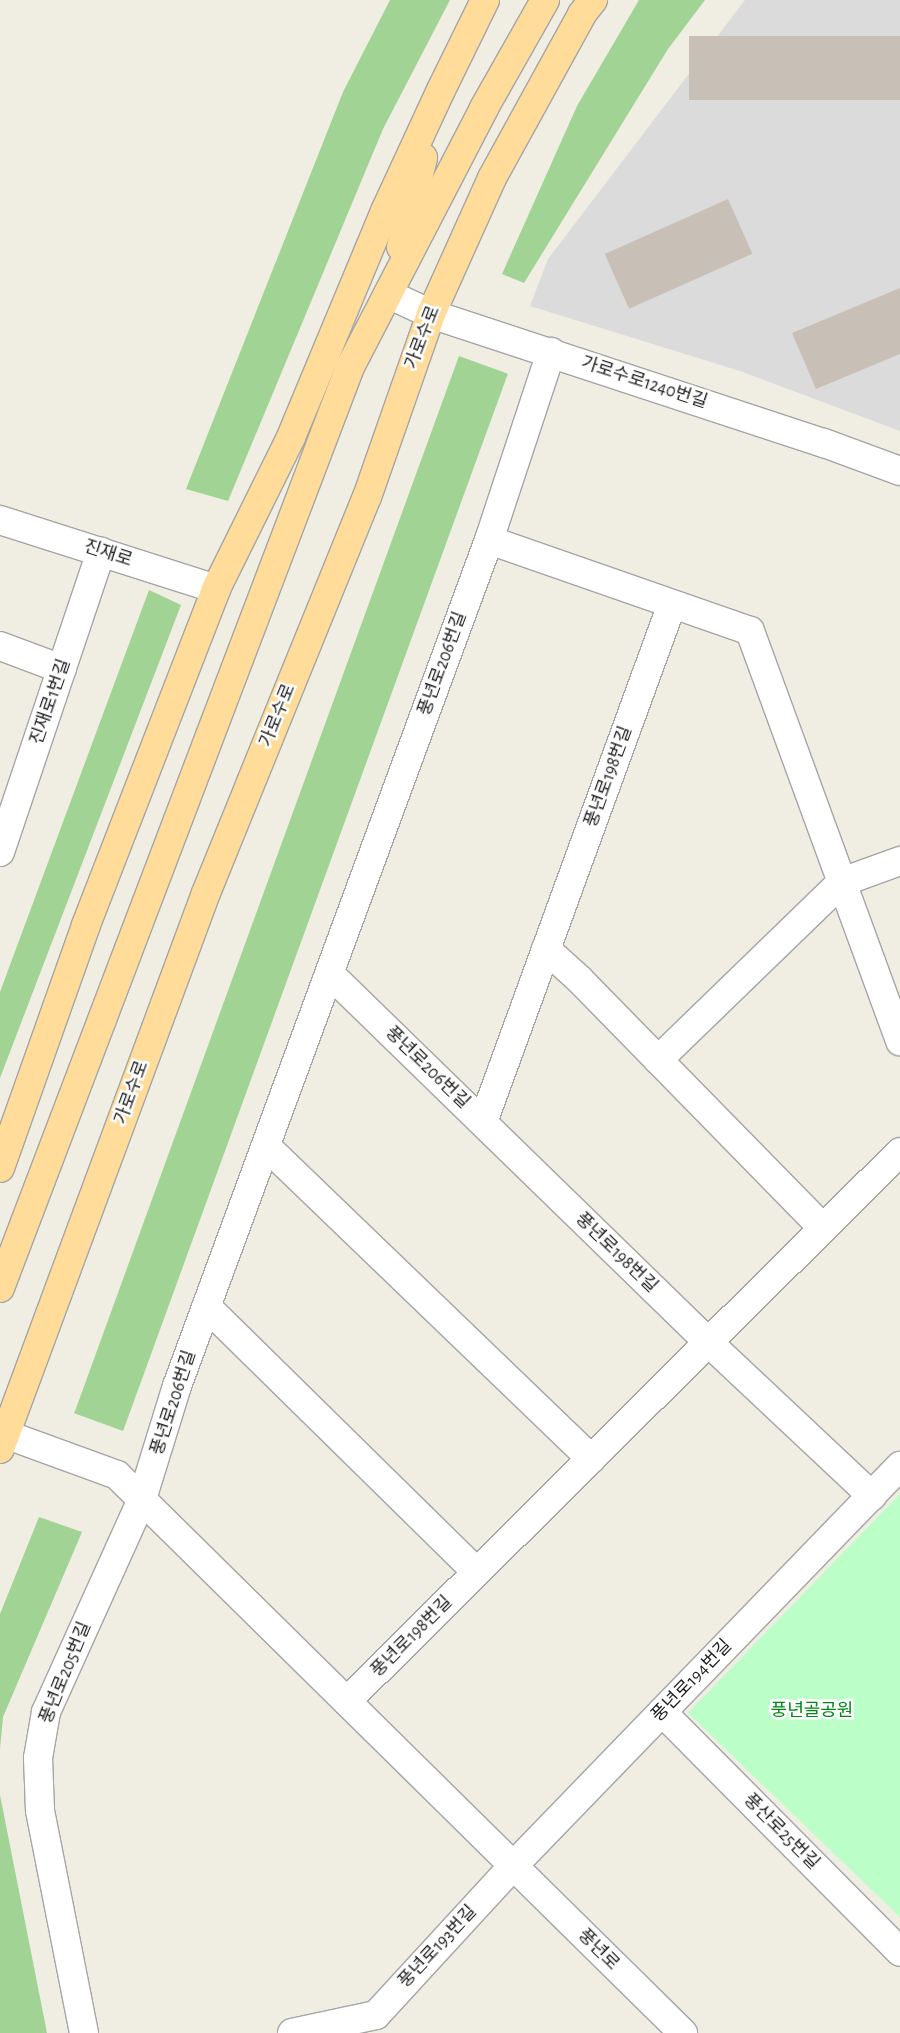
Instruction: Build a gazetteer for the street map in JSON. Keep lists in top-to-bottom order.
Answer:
{
  "streets": {
    "main road": ["가로수로"],
    "street": [
      "가로수로1240번길",
      "진재로",
      "풍년로206번길",
      "진재로1번길",
      "풍년로198번길",
      "풍년로205번길",
      "풍년로194번길",
      "풍산로25번길",
      "풍년로193번길",
      "풍년로"
    ]
  },
  "crossings": [
    ["가로수로", "가로수로1240번길"],
    ["가로수로", "풍년로"],
    ["가로수로1240번길", "풍년로206번길"],
    ["진재로", "진재로1번길"],
    ["풍년로206번길", "풍년로198번길"],
    ["풍년로206번길", "풍년로205번길"],
    ["풍년로206번길", "풍년로"],
    ["풍년로198번길", "풍년로"],
    ["풍년로205번길", "풍년로"],
    ["풍년로194번길", "풍산로25번길"],
    ["풍년로194번길", "풍년로193번길"],
    ["풍년로194번길", "풍년로"],
    ["풍년로193번길", "풍년로"]
  ],
  "parks": ["풍년골공원"]
}
